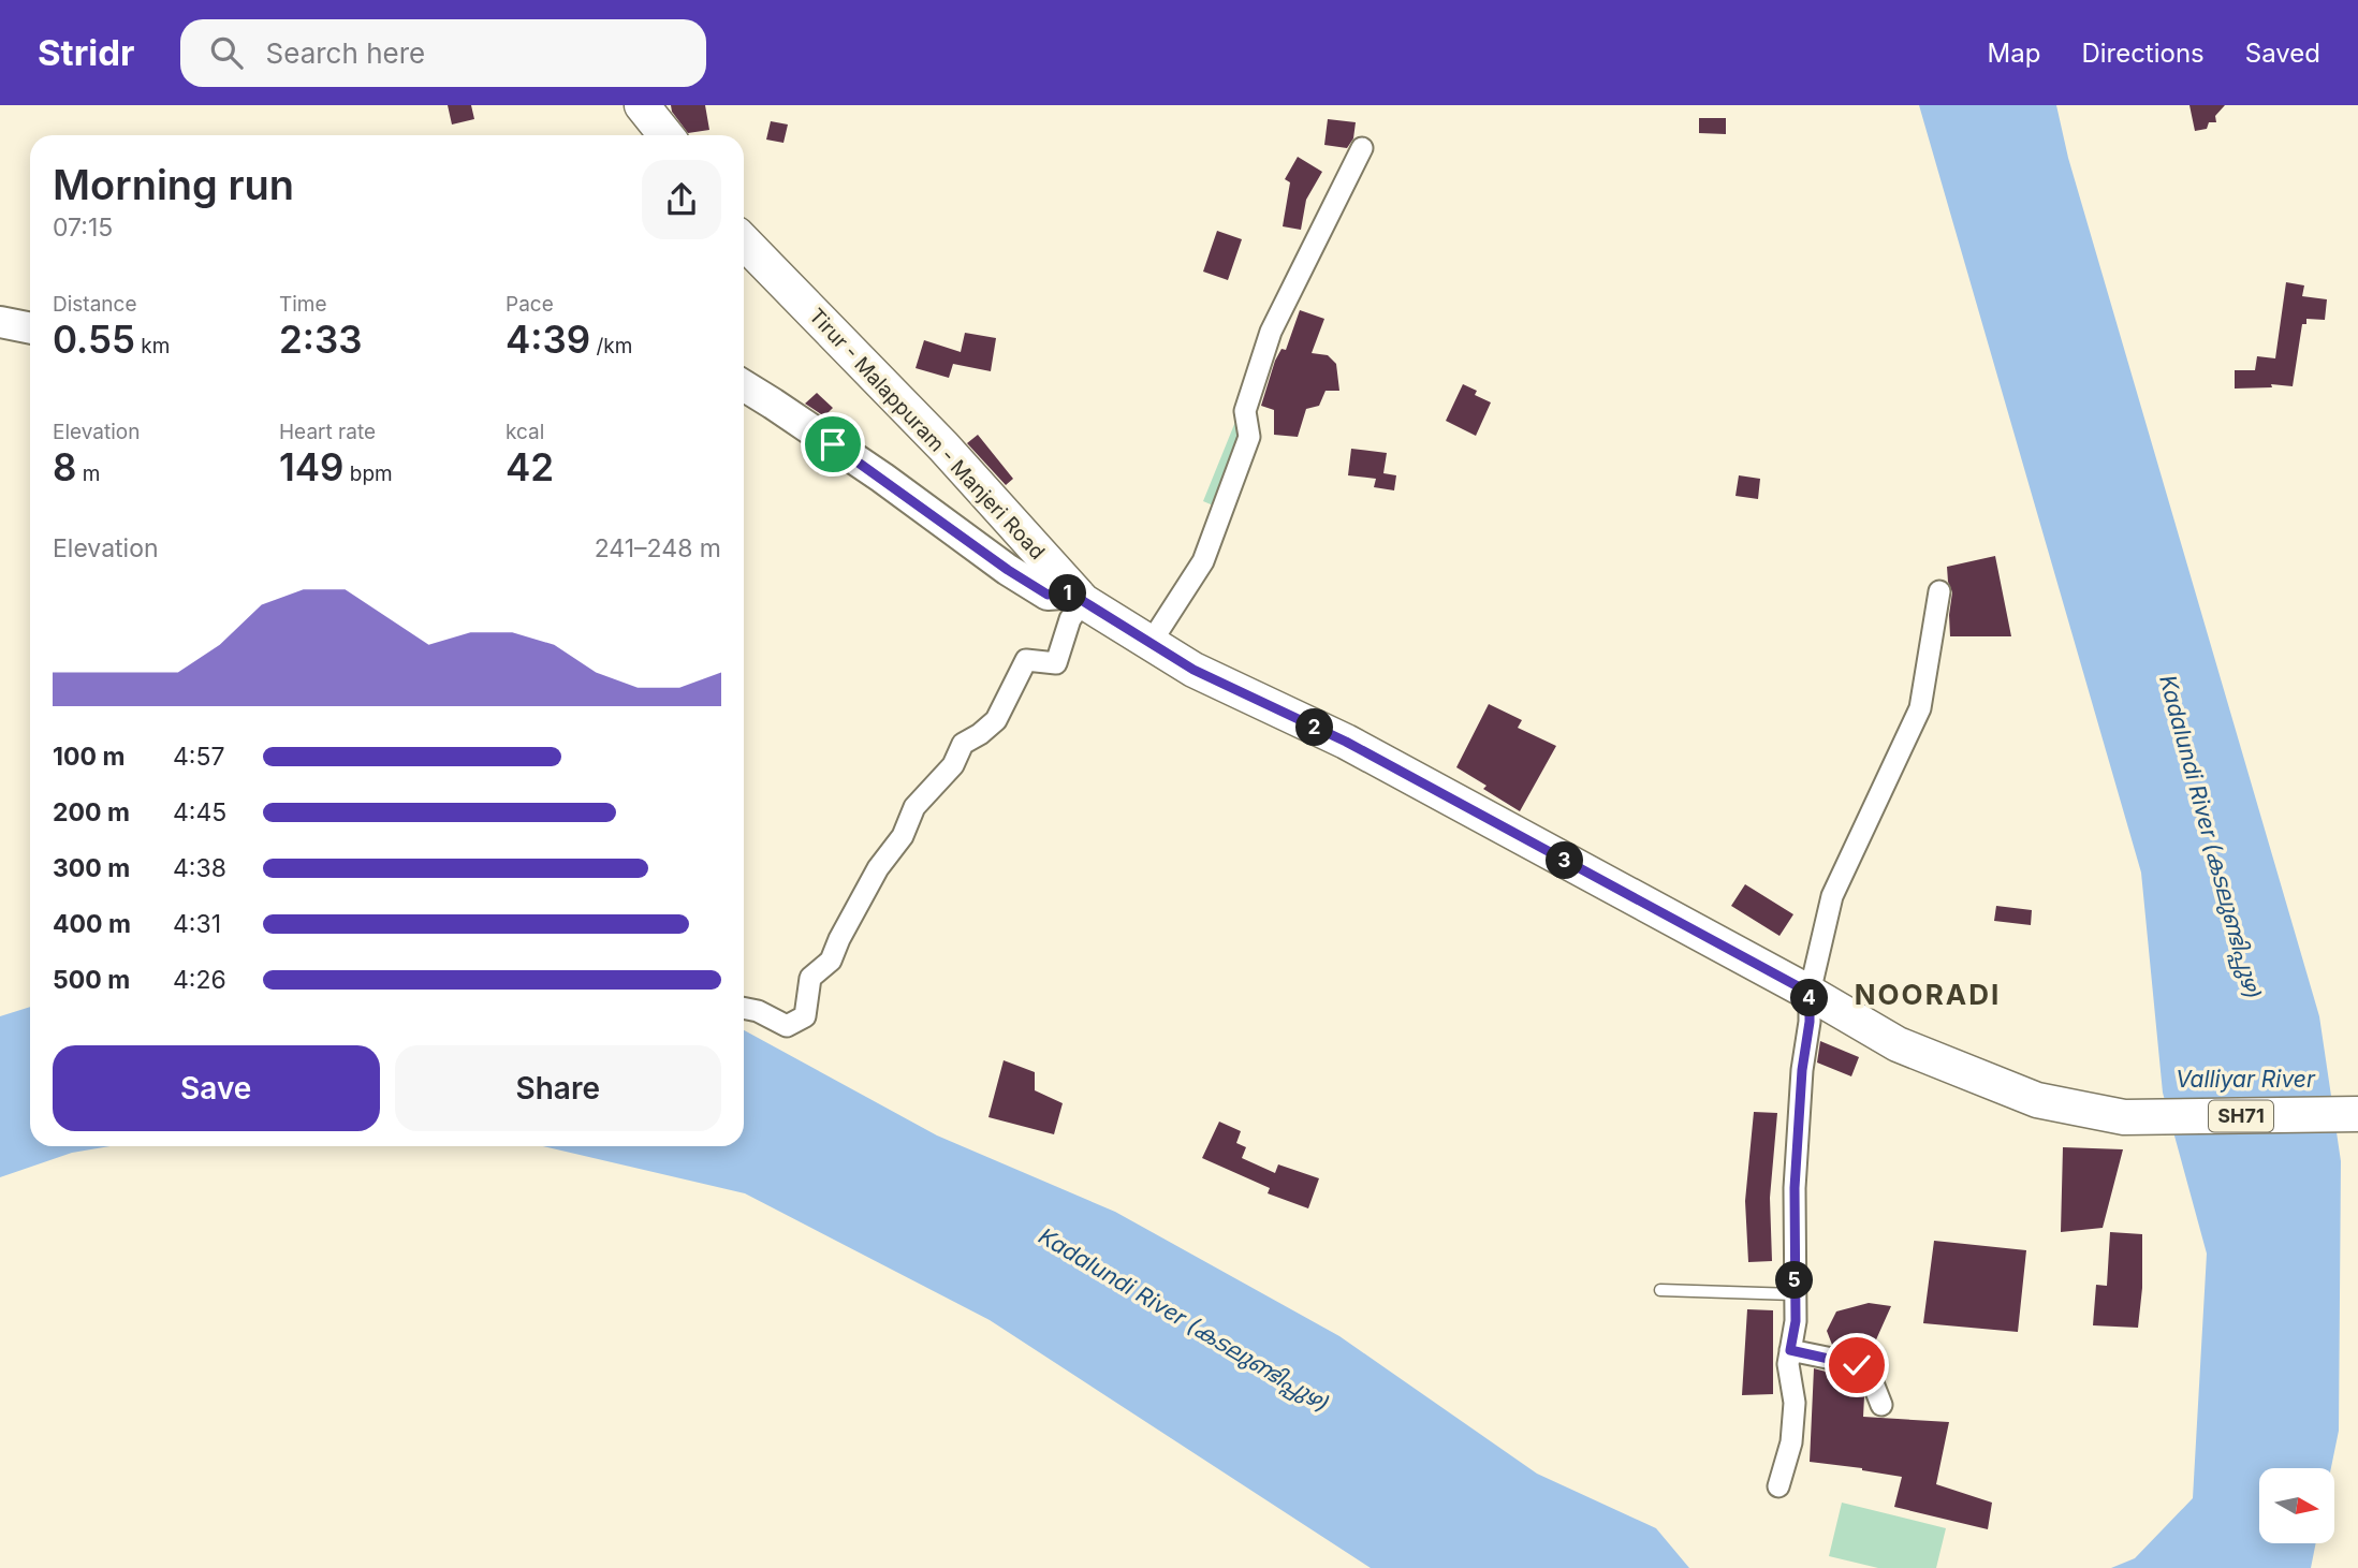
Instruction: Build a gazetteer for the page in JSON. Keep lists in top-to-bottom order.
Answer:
{
  "streets": {
    "main road": ["Tirur - Malappuram - Manjeri Road", "SH71"]
  },
  "districts": ["NOORADI"],
  "water": ["Kadalundi River (കടലുണ്ടിപ്പുഴ)", "Valliyar River"],
  "north": "right",
  "page": {
    "header": "Stridr",
    "search": "Search here",
    "nav": ["Map", "Directions", "Saved"],
    "heading": ["Morning run", "07:15"],
    "stats": [
      ["Distance", "0.55 km"],
      ["Time", "2:33"],
      ["Pace", "4:39 /km"],
      ["Elevation", "8 m"],
      ["Heart rate", "149 bpm"],
      ["kcal", "42"]
    ],
    "chart": ["Elevation", "241–248 m"],
    "pins": [
      "1",
      "2",
      "3",
      "4",
      "5"
    ],
    "list": [
      {
        "name": "100 m",
        "note": "4:57"
      },
      {
        "name": "200 m",
        "note": "4:45"
      },
      {
        "name": "300 m",
        "note": "4:38"
      },
      {
        "name": "400 m",
        "note": "4:31"
      },
      {
        "name": "500 m",
        "note": "4:26"
      }
    ],
    "buttons": ["Save", "Share"]
  }
}
